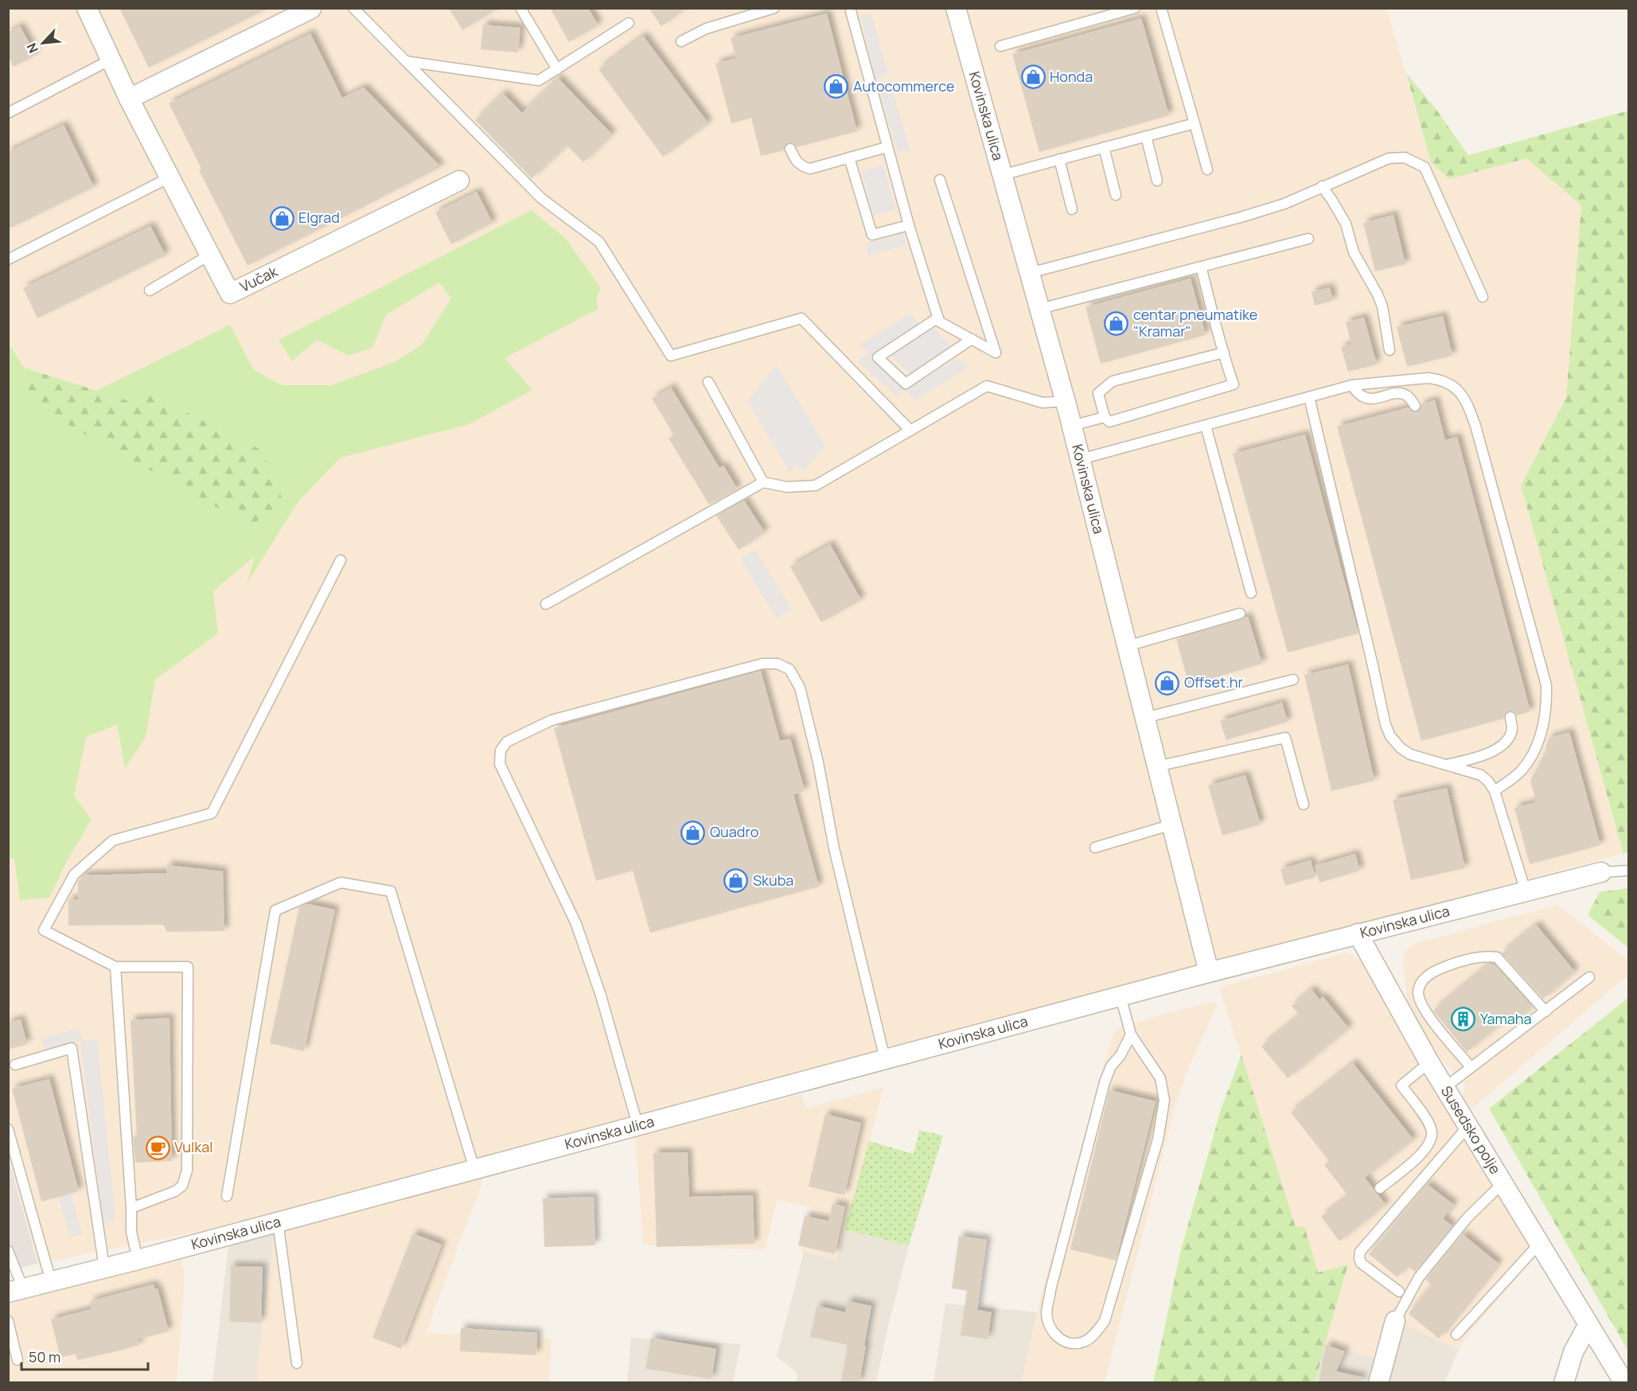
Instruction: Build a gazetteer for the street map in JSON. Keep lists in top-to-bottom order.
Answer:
{
  "streets": {
    "street": ["Kovinska ulica", "Vučak", "Susedsko polje"]
  },
  "crossings": [
    ["Kovinska ulica", "Susedsko polje"]
  ],
  "places": {
    "shop": [
      "Honda",
      "Autocommerce",
      "Elgrad",
      "centar pneumatike \"Kramar\"",
      "Offset.hr",
      "Quadro",
      "Skuba"
    ],
    "building": ["Yamaha"],
    "cafe": ["Vulkal"]
  },
  "scale_bar": "50 m",
  "north": "bottom left"
}
